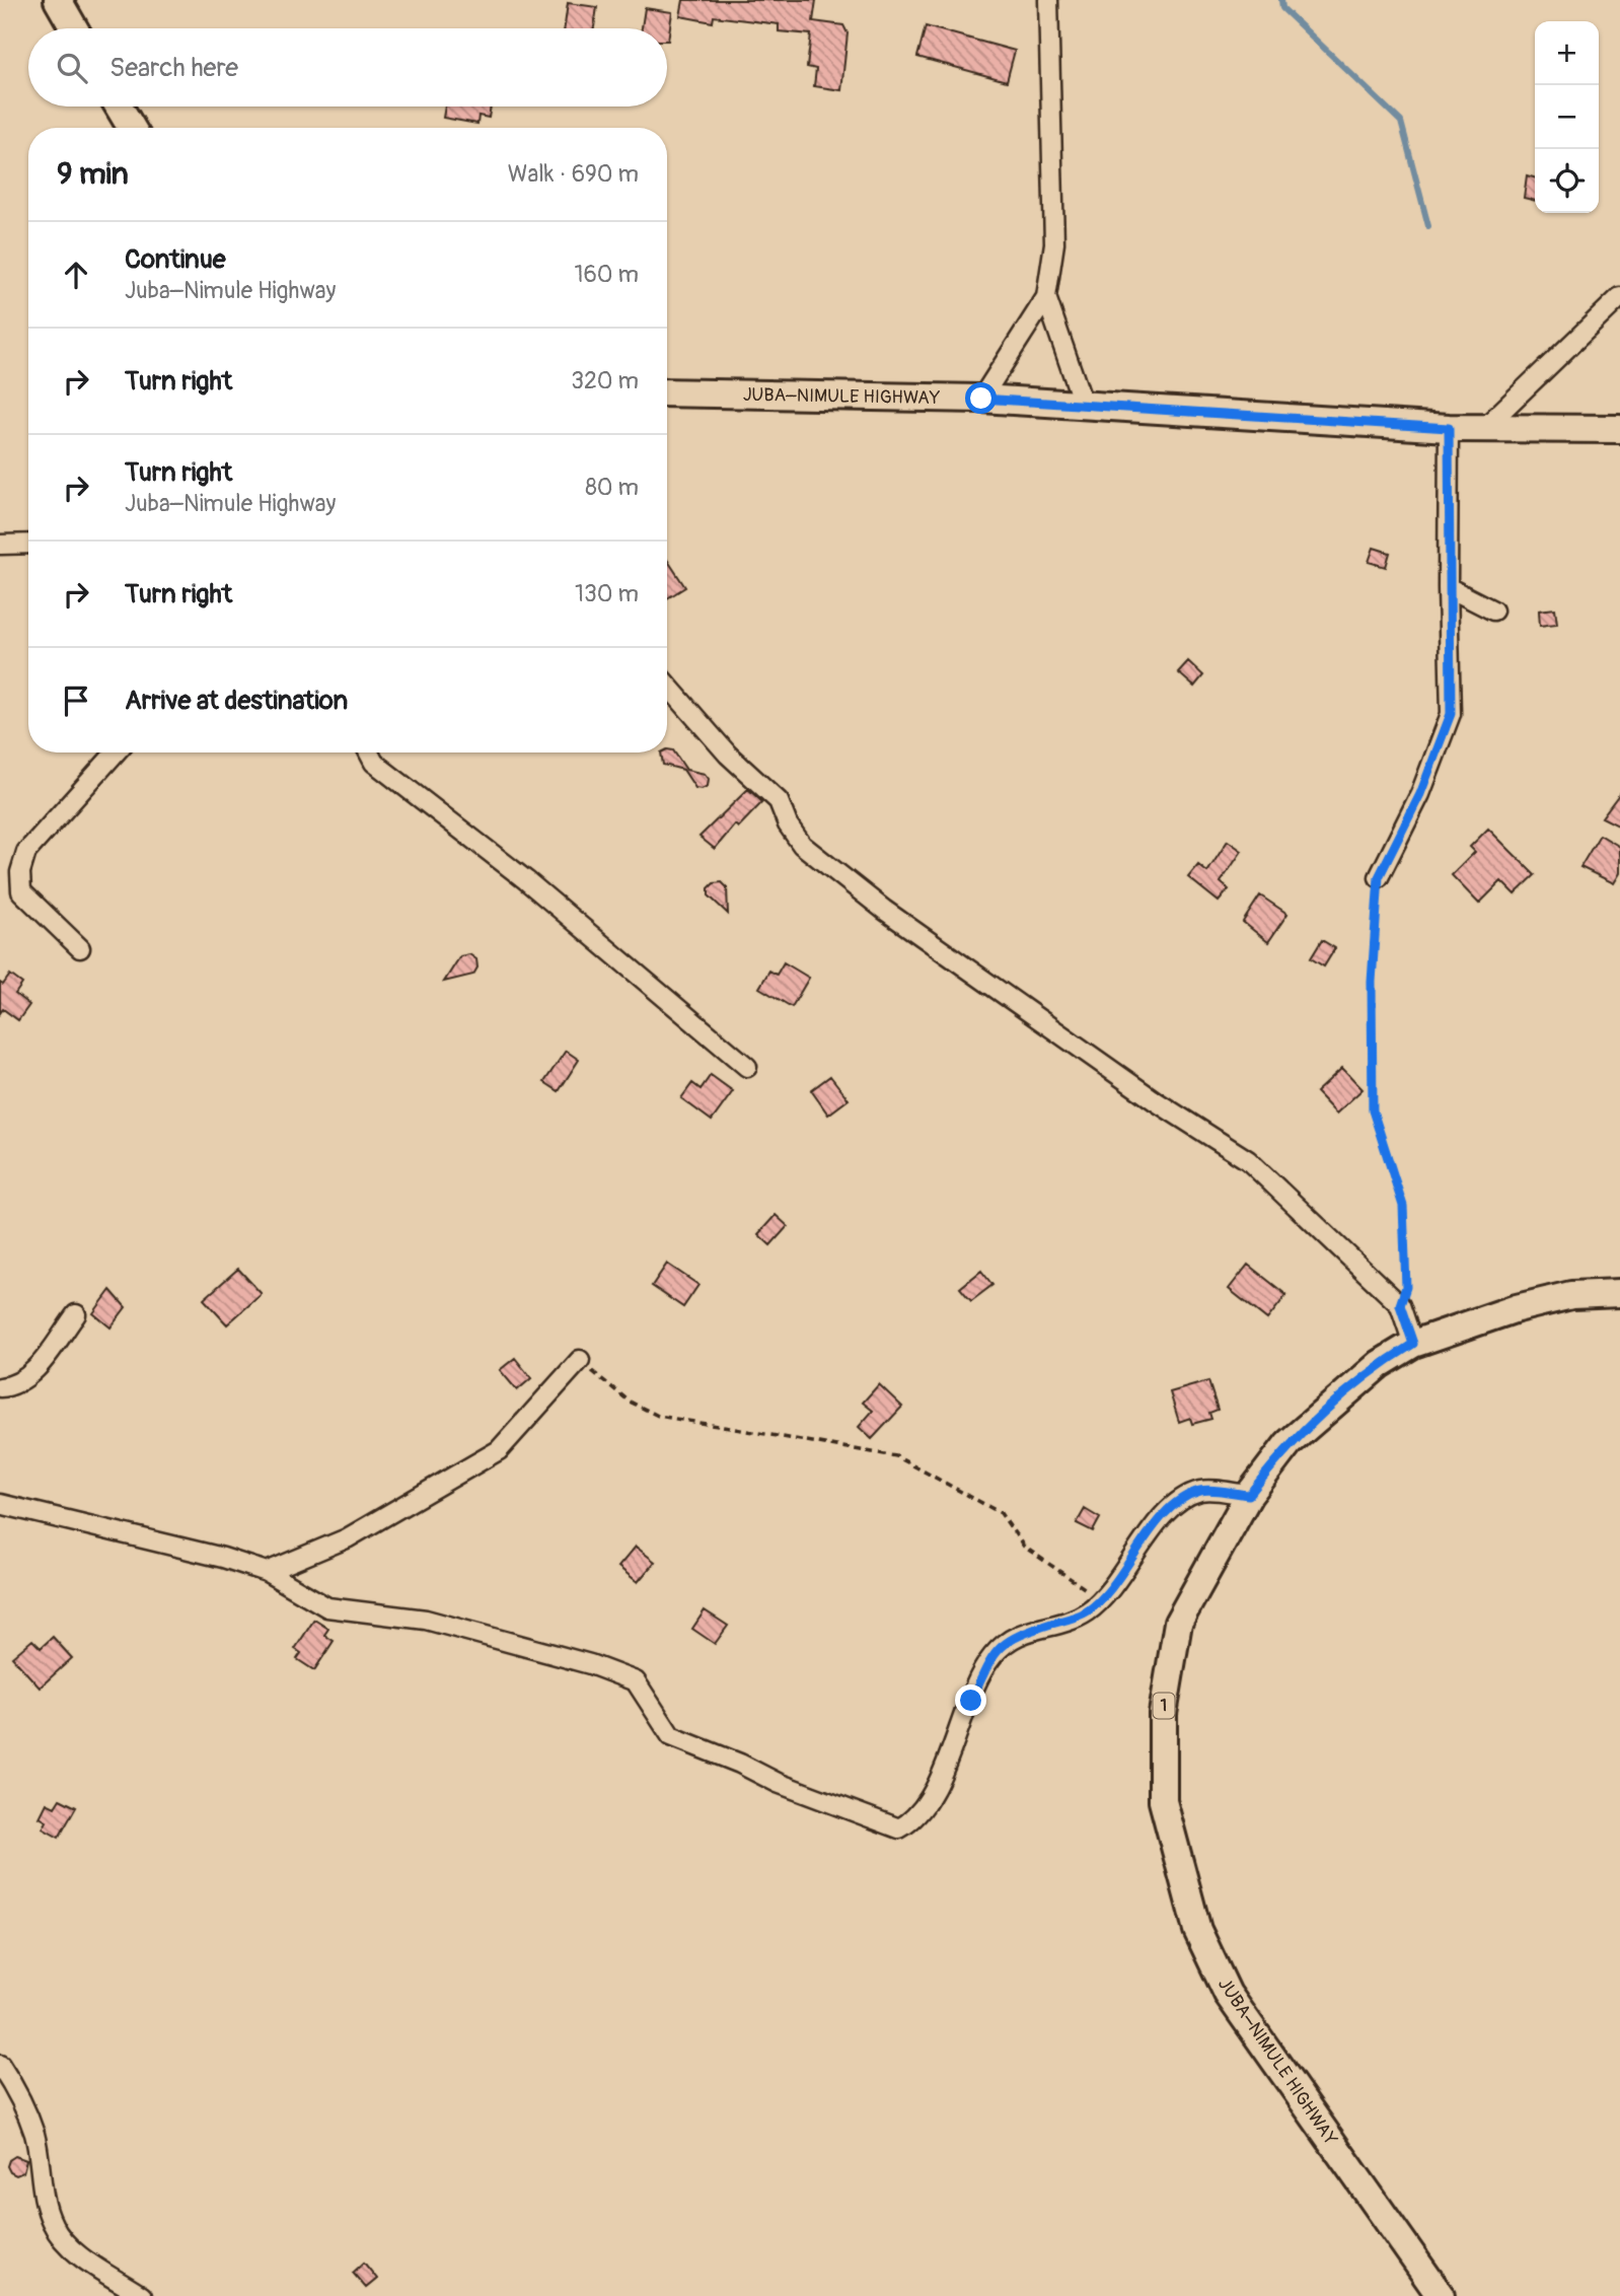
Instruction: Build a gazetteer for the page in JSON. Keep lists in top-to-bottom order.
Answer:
{
  "streets": {
    "main road": ["JUBA–NIMULE HIGHWAY", "1"]
  },
  "page": {
    "map_buttons": ["+", "−"],
    "search": "Search here",
    "heading": ["9 min", "Walk · 690 m"],
    "list": [
      ["Continue", "Juba–Nimule Highway", "160 m"],
      ["Turn right", "320 m"],
      ["Turn right", "Juba–Nimule Highway", "80 m"],
      ["Turn right", "130 m"],
      "Arrive at destination"
    ]
  }
}
